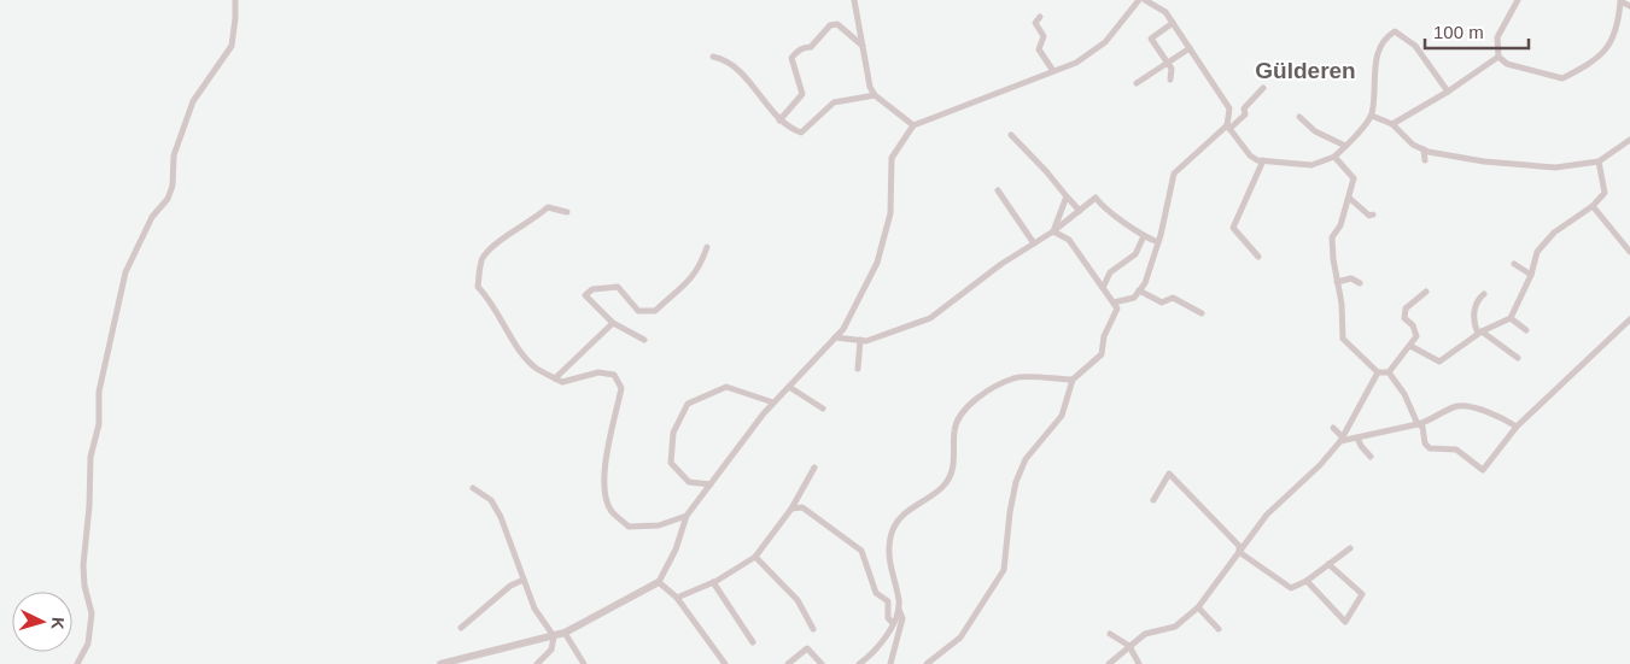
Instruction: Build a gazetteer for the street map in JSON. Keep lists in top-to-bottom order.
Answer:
{
  "districts": ["Gülderen"],
  "scale_bar": "100 m",
  "north": "right"
}
